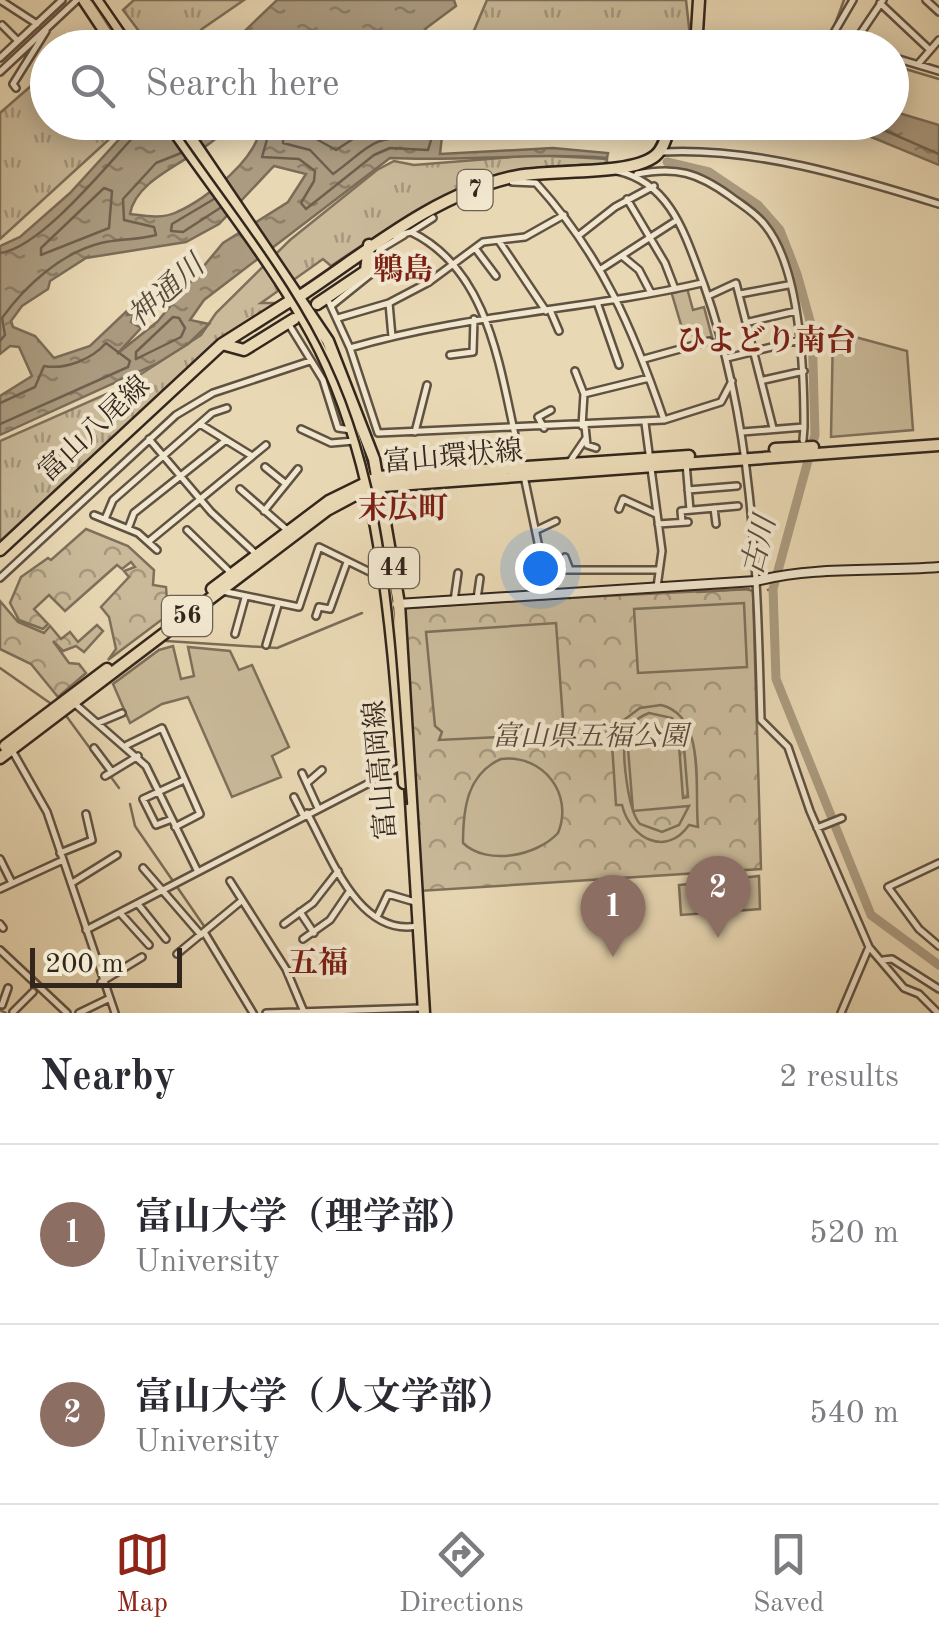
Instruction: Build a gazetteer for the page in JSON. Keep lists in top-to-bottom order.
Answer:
{
  "streets": {
    "main road": [
      "7",
      "富山八尾線",
      "富山環状線",
      "44",
      "56",
      "富山高岡線"
    ]
  },
  "crossings": [
    ["富山八尾線", "富山高岡線"],
    ["富山環状線", "富山高岡線"],
    ["44", "富山高岡線"]
  ],
  "districts": [
    "鵯島",
    "ひよどり南台",
    "末広町",
    "五福"
  ],
  "water": ["神通川", "古川"],
  "parks": ["富山県五福公園"],
  "scale_bar": "200 m",
  "page": {
    "search": "Search here",
    "pins": ["2", "1"],
    "scale": "200 m",
    "heading": ["Nearby", "2 results"],
    "list": [
      {
        "mark": "1",
        "name": "富山大学（理学部）",
        "note": "University",
        "value": "520 m"
      },
      {
        "mark": "2",
        "name": "富山大学（人文学部）",
        "note": "University",
        "value": "540 m"
      }
    ],
    "nav": ["Map", "Directions", "Saved"]
  }
}
